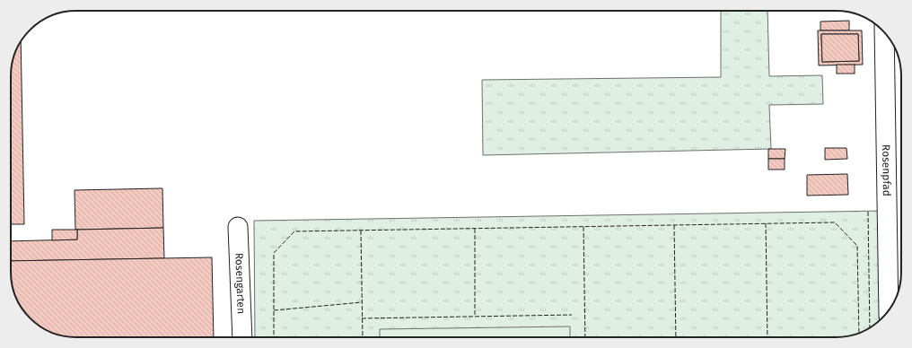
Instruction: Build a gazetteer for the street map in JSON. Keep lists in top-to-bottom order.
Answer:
{
  "streets": {
    "street": ["Rosenpfad", "Rosengarten"]
  }
}
